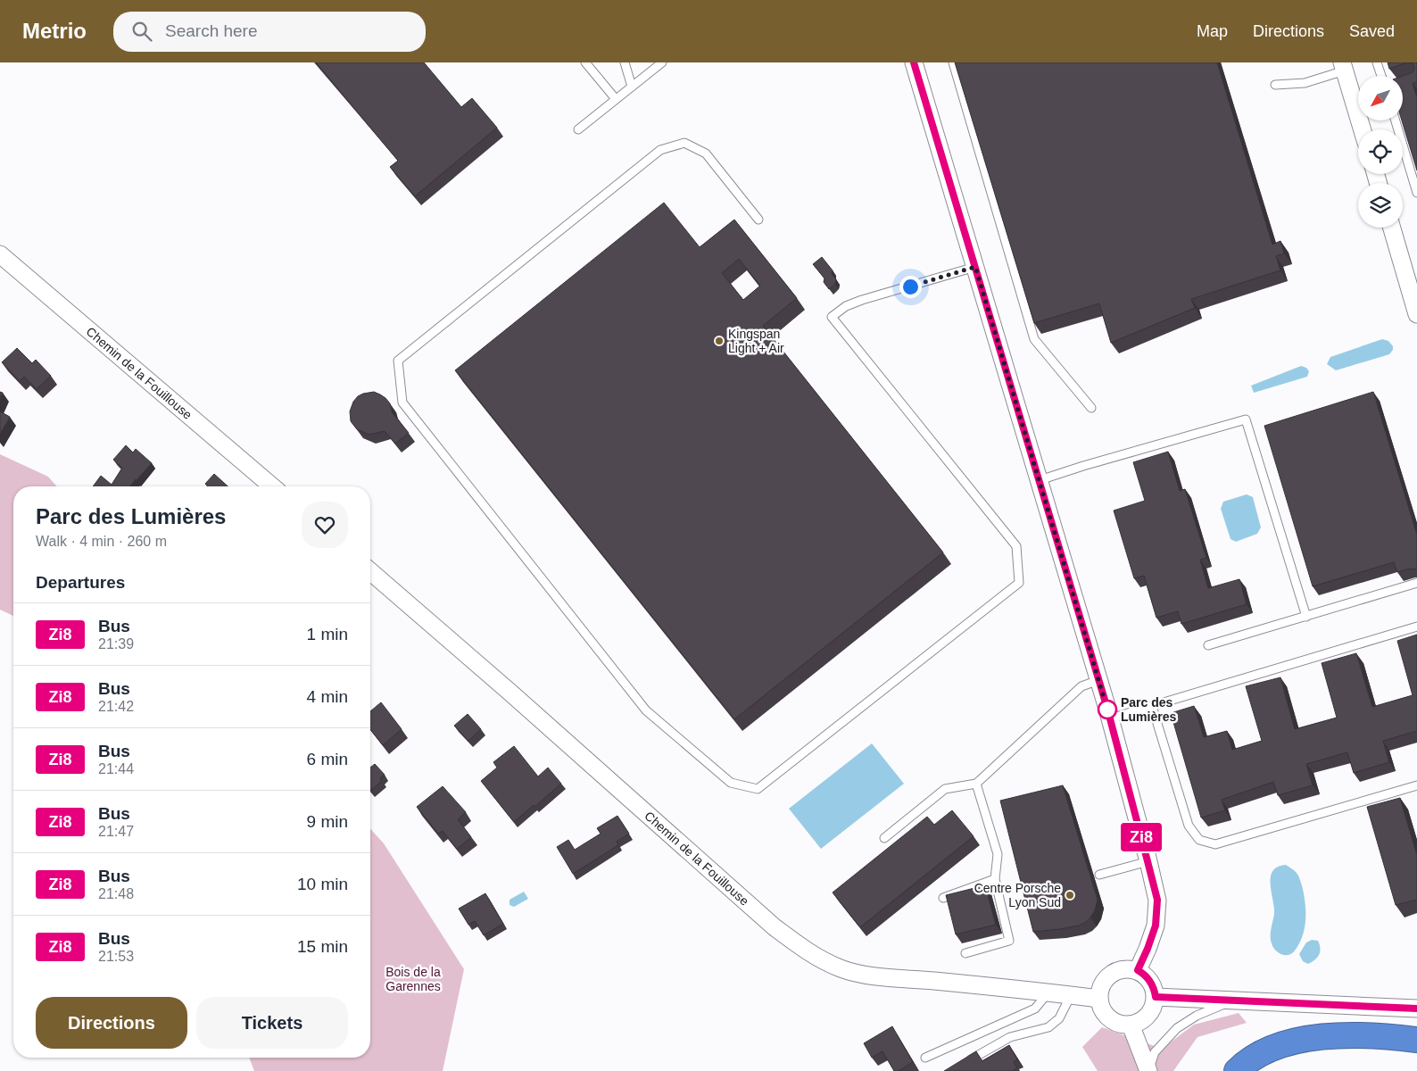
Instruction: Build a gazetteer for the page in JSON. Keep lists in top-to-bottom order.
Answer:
{
  "streets": {
    "street": ["Chemin de la Fouillouse"]
  },
  "parks": ["Bois de la Garennes"],
  "places": ["Kingspan Light + Air", "Parc des Lumières", "Centre Porsche Lyon Sud"],
  "lines": ["bus line Zi8"],
  "north": "bottom left",
  "page": {
    "header": "Metrio",
    "search": "Search here",
    "nav": ["Map", "Directions", "Saved"],
    "on_map": "Zi8",
    "heading": [
      ["Parc des Lumières", "Walk · 4 min · 260 m"],
      "Departures"
    ],
    "list": [
      {
        "mark": "Zi8",
        "name": "Bus",
        "note": "21:39",
        "value": "1 min"
      },
      {
        "mark": "Zi8",
        "name": "Bus",
        "note": "21:42",
        "value": "4 min"
      },
      {
        "mark": "Zi8",
        "name": "Bus",
        "note": "21:44",
        "value": "6 min"
      },
      {
        "mark": "Zi8",
        "name": "Bus",
        "note": "21:47",
        "value": "9 min"
      },
      {
        "mark": "Zi8",
        "name": "Bus",
        "note": "21:48",
        "value": "10 min"
      },
      {
        "mark": "Zi8",
        "name": "Bus",
        "note": "21:53",
        "value": "15 min"
      }
    ],
    "buttons": ["Directions", "Tickets"]
  }
}
